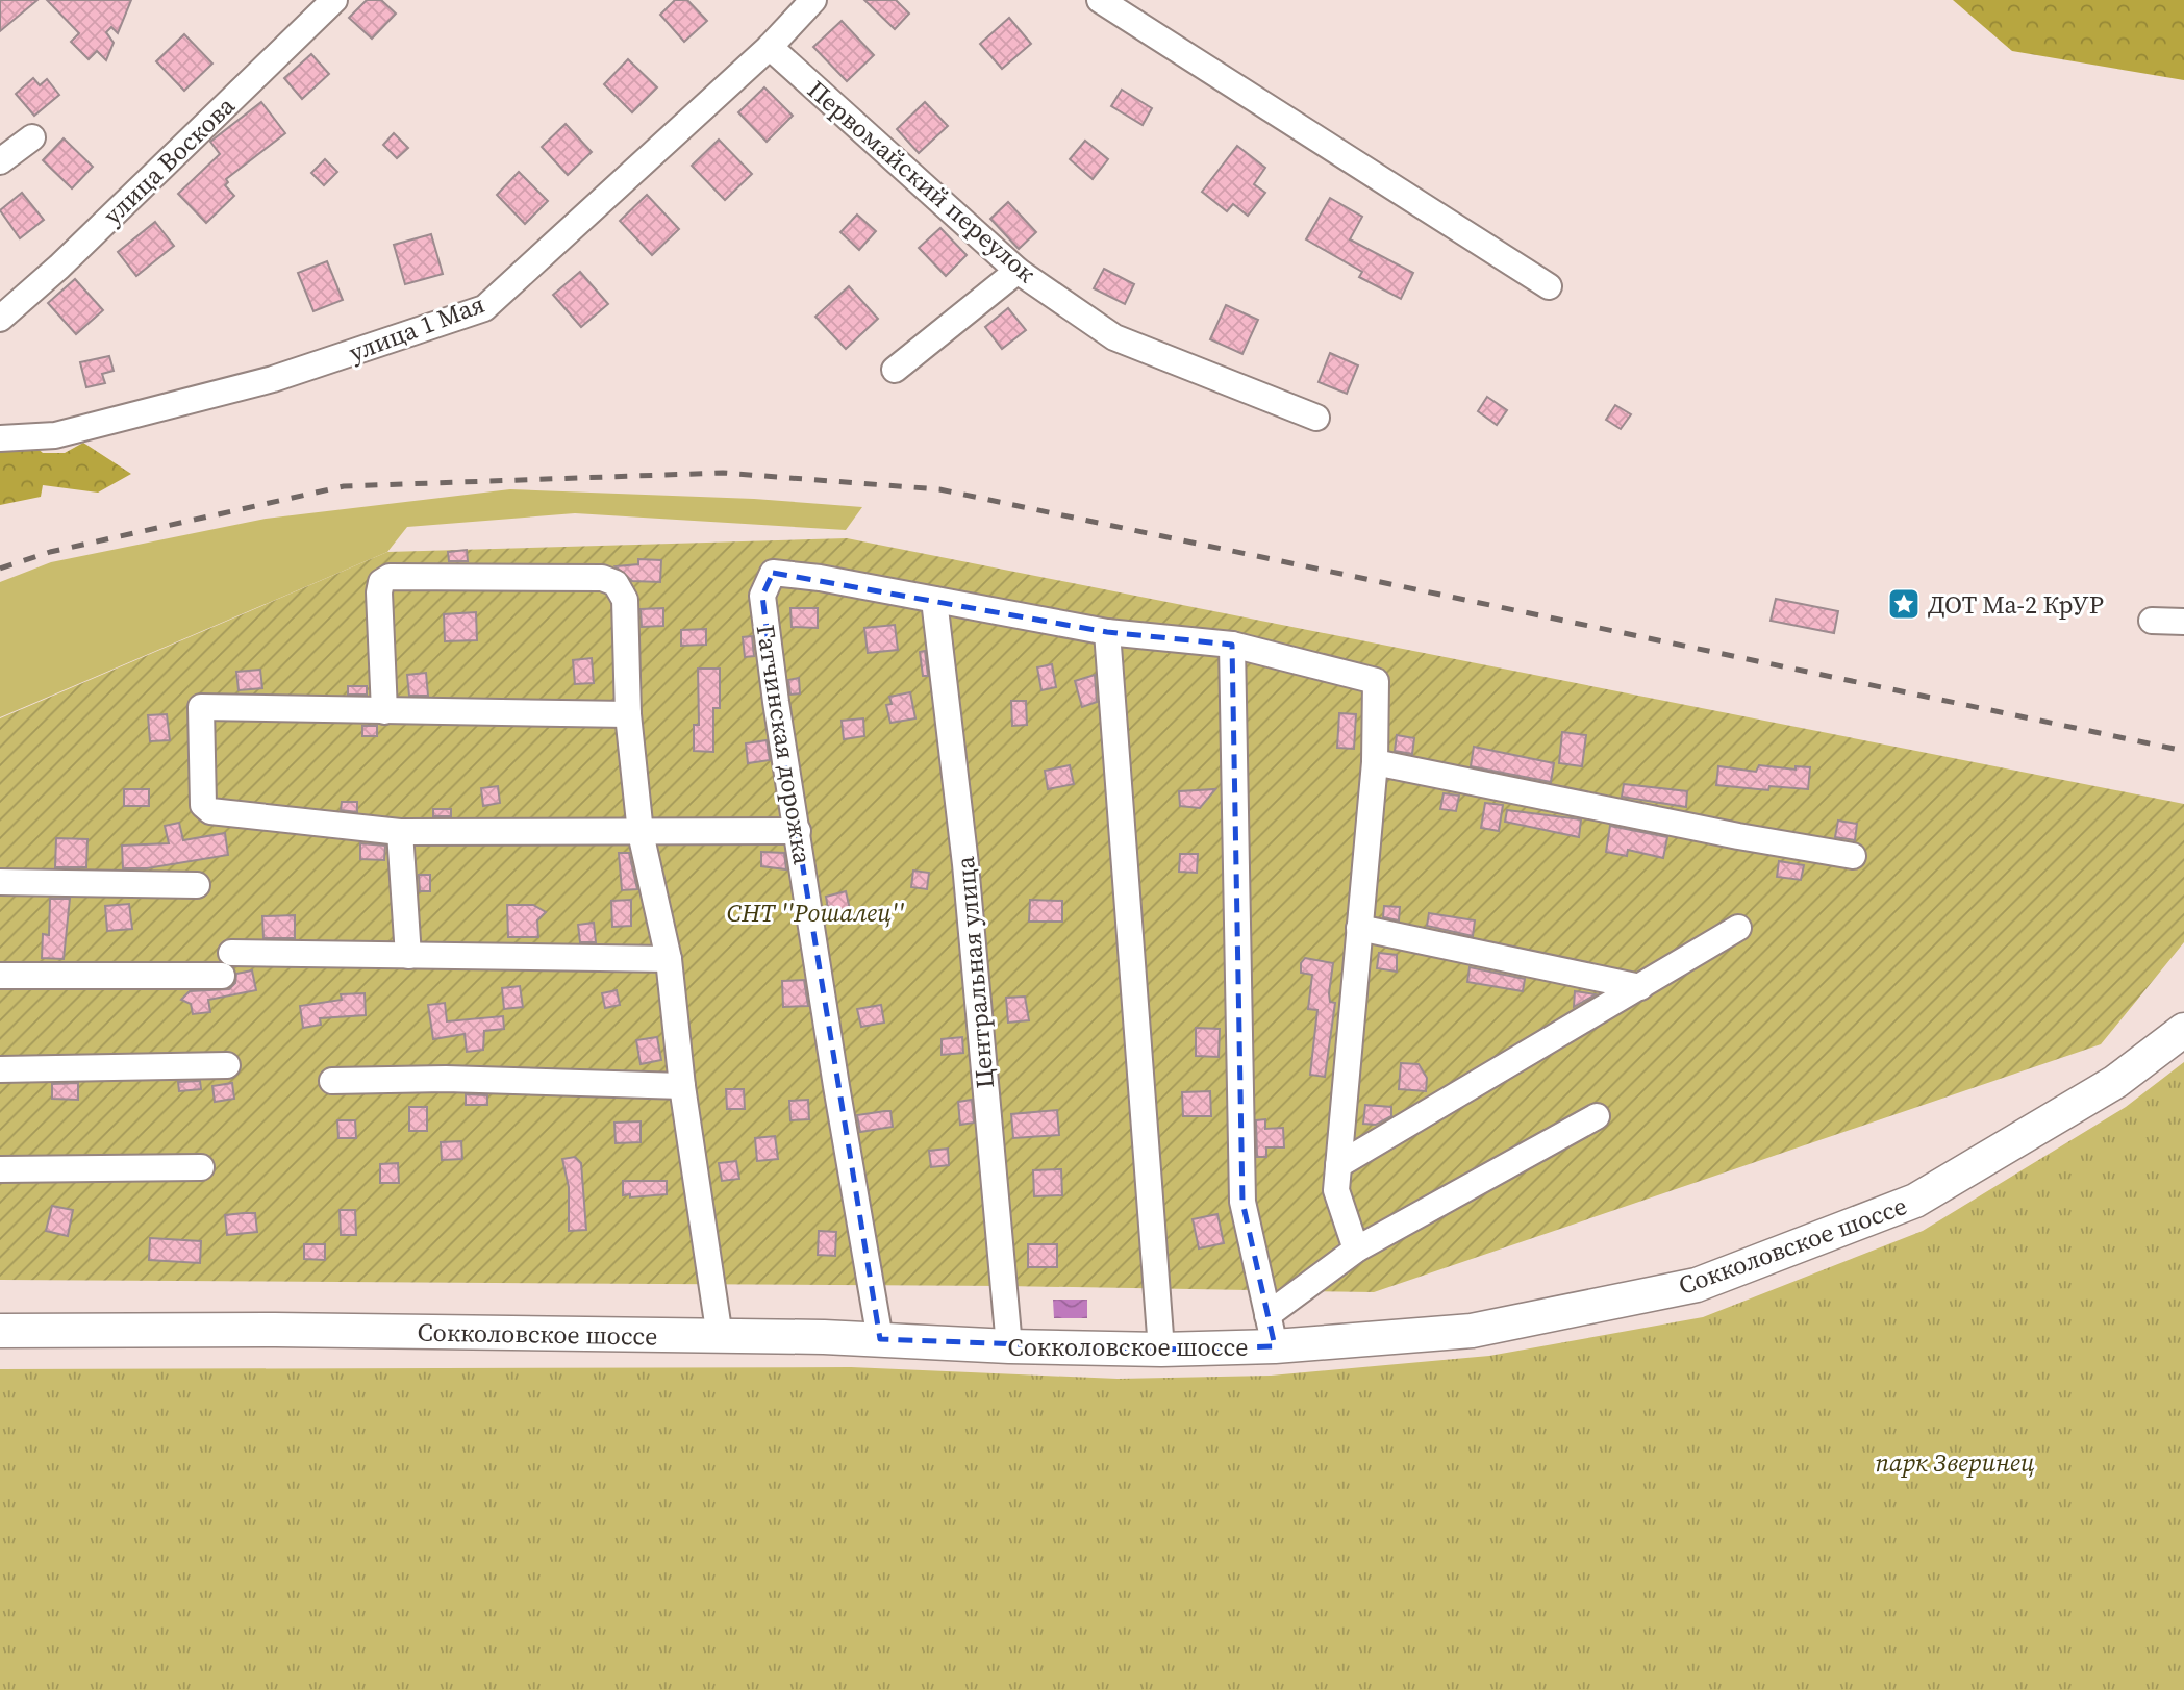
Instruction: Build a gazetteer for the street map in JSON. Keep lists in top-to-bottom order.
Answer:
{
  "streets": {
    "main road": ["Сокколовское шоссе"],
    "street": [
      "улица Воскова",
      "Первомайский переулок",
      "улица 1 Мая",
      "Гатчинская дорожка",
      "Центральная улица"
    ]
  },
  "crossings": [
    ["Первомайский переулок", "улица 1 Мая"],
    ["Гатчинская дорожка", "Центральная улица"],
    ["Гатчинская дорожка", "Сокколовское шоссе"],
    ["Центральная улица", "Сокколовское шоссе"]
  ],
  "parks": ["СНТ ''Рошалец''", "парк Зверинец"],
  "places": {
    "place": ["ДОТ Ма-2 КрУР"]
  }
}
